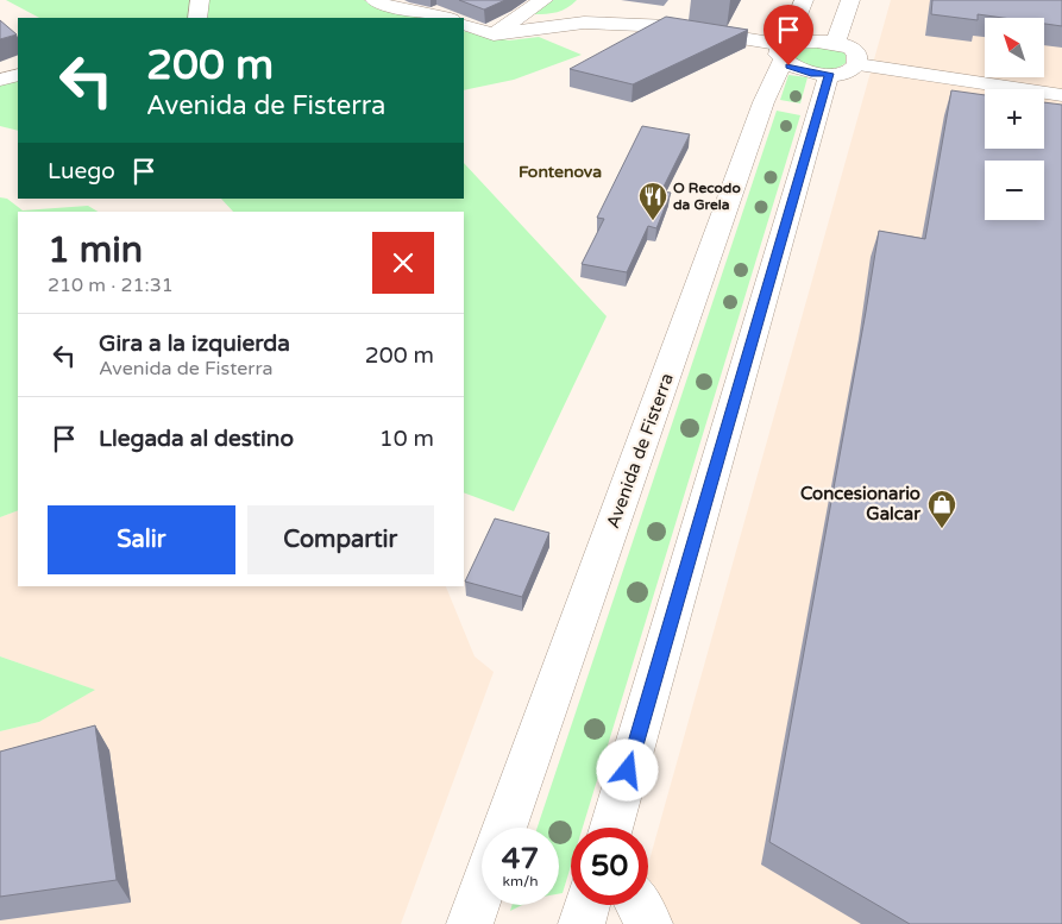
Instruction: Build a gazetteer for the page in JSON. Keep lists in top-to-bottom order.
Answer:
{
  "streets": {
    "main road": ["Avenida de Fisterra"]
  },
  "districts": ["Fontenova"],
  "places": {
    "restaurant": ["O Recodo da Grela"],
    "shop": ["Concesionario Galcar"]
  },
  "north": "top left",
  "page": {
    "map_buttons": ["+", "−"],
    "turn": ["200 m", "Avenida de Fisterra"],
    "then": "Luego",
    "heading": ["1 min", "210 m · 21:31"],
    "list": [
      {
        "name": "Gira a la izquierda",
        "note": "Avenida de Fisterra",
        "value": "200 m"
      },
      {
        "name": "Llegada al destino",
        "value": "10 m"
      }
    ],
    "buttons": ["Salir", "Compartir"],
    "speed": "47 km/h",
    "limit": "50"
  }
}
